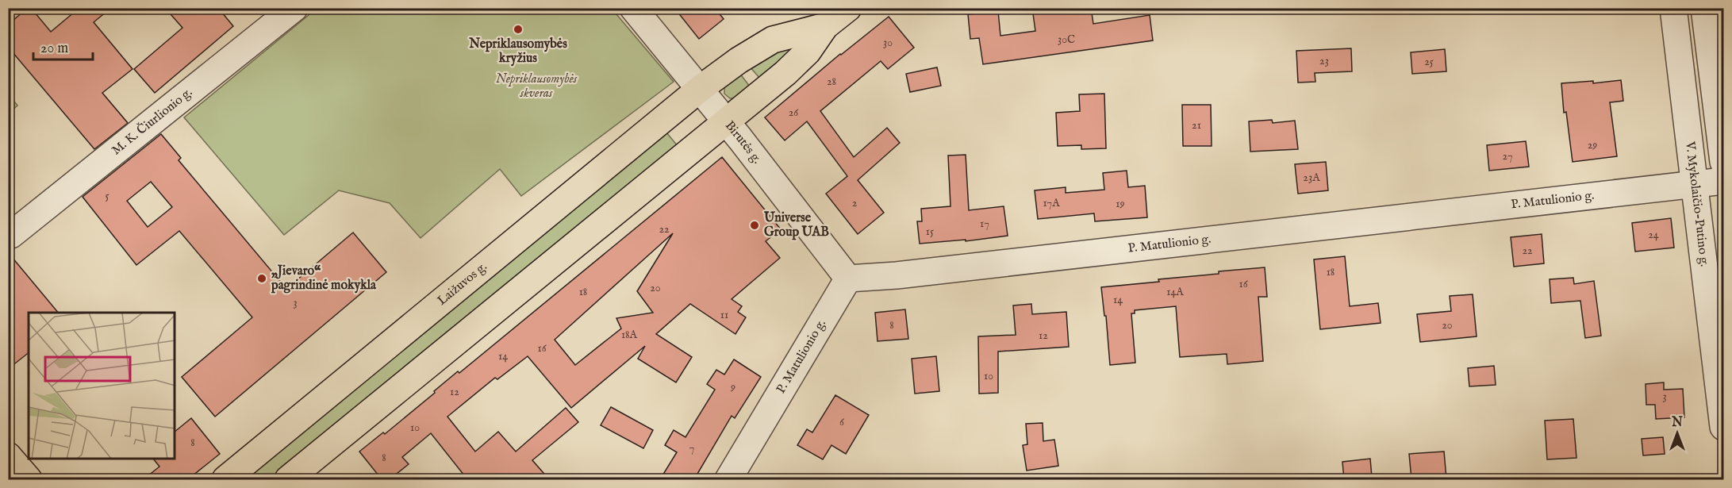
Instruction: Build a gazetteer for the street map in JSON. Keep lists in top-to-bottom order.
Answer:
{
  "streets": {
    "main road": ["Laižuvos g."],
    "street": [
      "M. K. Čiurlionio g.",
      "Birutės g.",
      "P. Matulionio g.",
      "V. Mykolaičio-Putino g."
    ]
  },
  "crossings": [
    ["Birutės g.", "P. Matulionio g."],
    ["Birutės g.", "Laižuvos g."],
    ["P. Matulionio g.", "V. Mykolaičio-Putino g."]
  ],
  "parks": ["Nepriklausomybės skveras"],
  "places": ["Nepriklausomybės kryžius", "Universe Group UAB", "„Jievaro“ pagrindinė mokykla"],
  "house_numbers": [
    "30C",
    "30",
    "23",
    "25",
    "28",
    "26",
    "21",
    "29",
    "27",
    "23A",
    "5",
    "2",
    "17A",
    "19",
    "17",
    "22",
    "15",
    "24",
    "22",
    "18",
    "16",
    "20",
    "18",
    "14A",
    "14",
    "3",
    "11",
    "8",
    "20",
    "18A",
    "12",
    "16",
    "14",
    "10",
    "9",
    "12",
    "3",
    "6",
    "10",
    "8",
    "7",
    "8"
  ],
  "scale_bar": "20 m",
  "north": "top"
}
